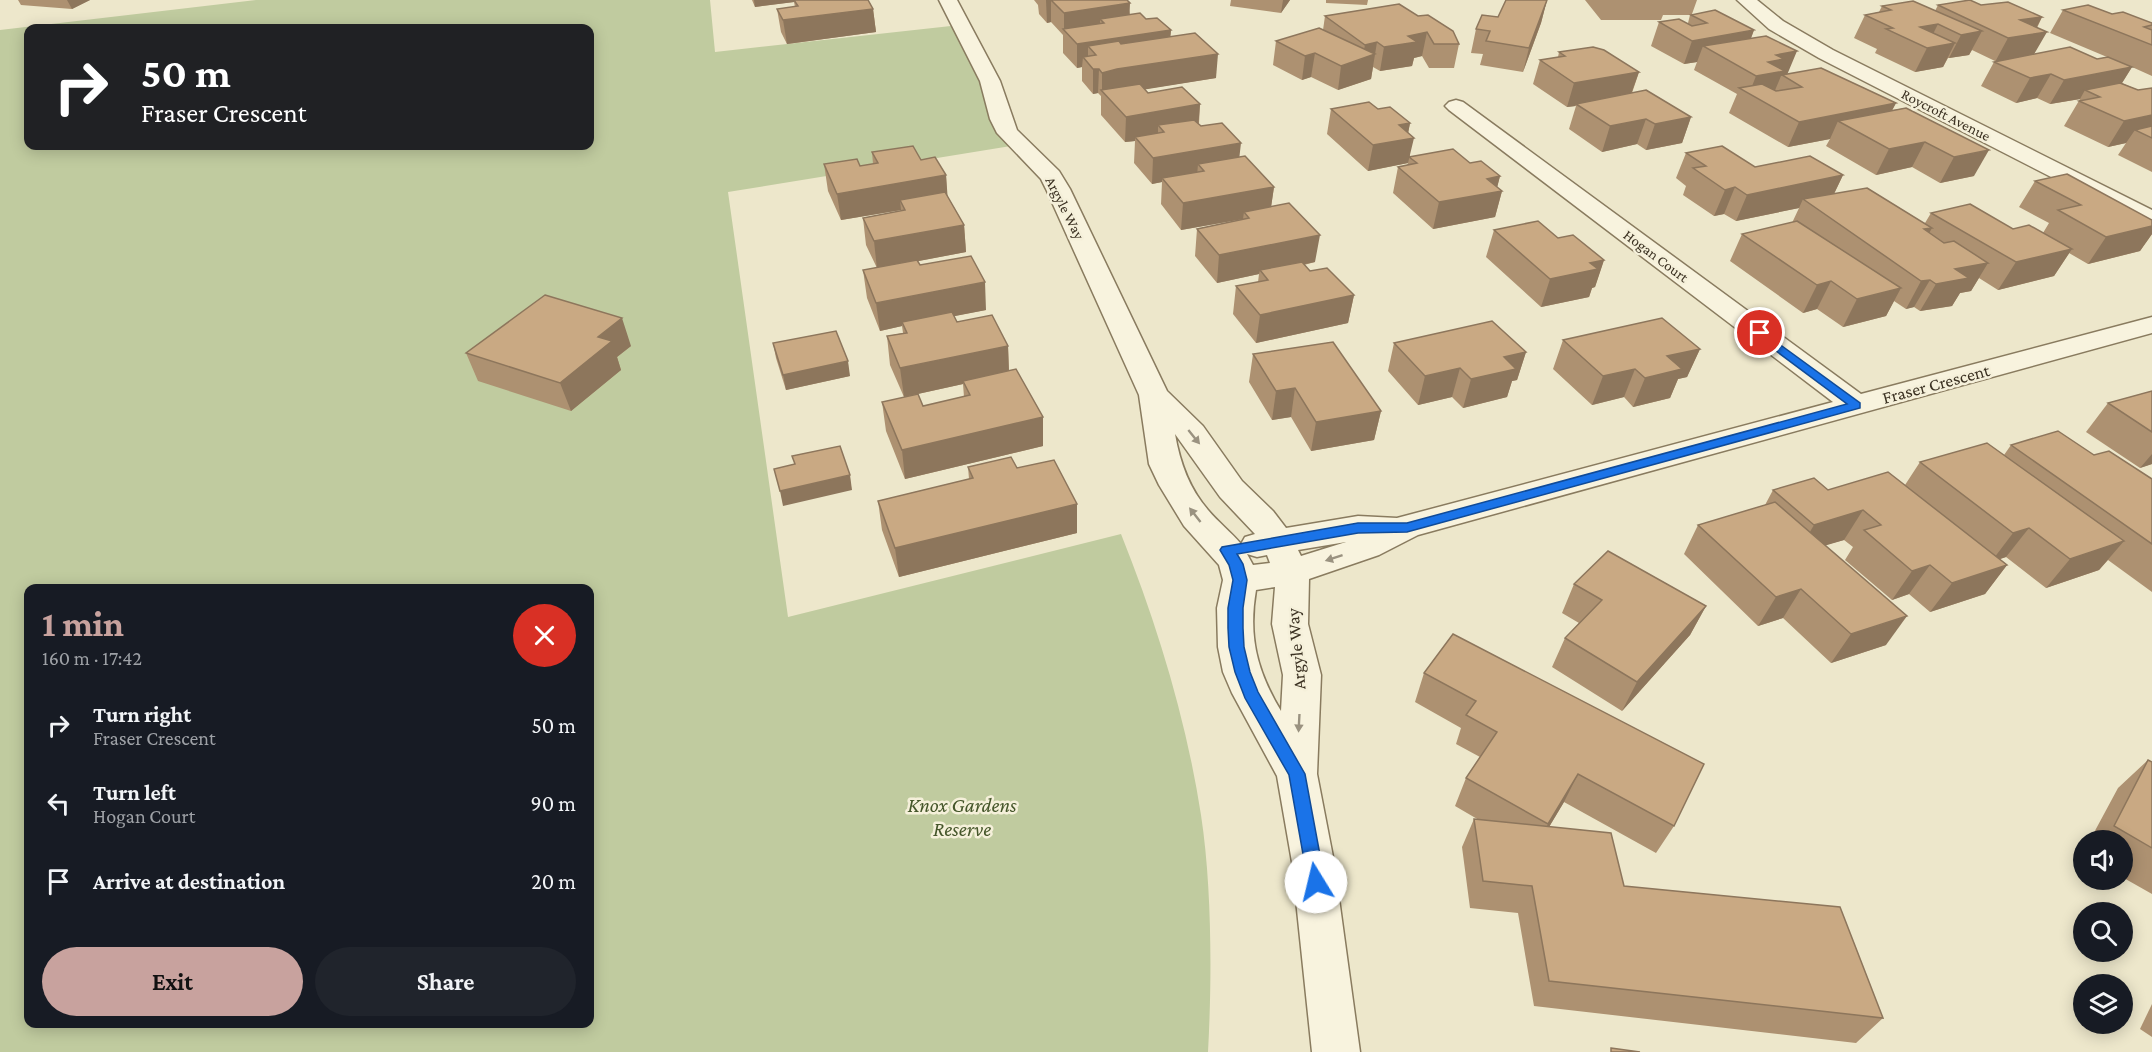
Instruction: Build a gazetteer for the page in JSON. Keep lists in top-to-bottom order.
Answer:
{
  "streets": {
    "street": [
      "Roycroft Avenue",
      "Argyle Way",
      "Hogan Court",
      "Fraser Crescent"
    ]
  },
  "crossings": [
    ["Argyle Way", "Fraser Crescent"],
    ["Hogan Court", "Fraser Crescent"]
  ],
  "parks": ["Knox Gardens Reserve"],
  "page": {
    "turn": ["50 m", "Fraser Crescent"],
    "heading": ["1 min", "160 m · 17:42"],
    "list": [
      {
        "name": "Turn right",
        "note": "Fraser Crescent",
        "value": "50 m"
      },
      {
        "name": "Turn left",
        "note": "Hogan Court",
        "value": "90 m"
      },
      {
        "name": "Arrive at destination",
        "value": "20 m"
      }
    ],
    "buttons": ["Exit", "Share"]
  }
}
